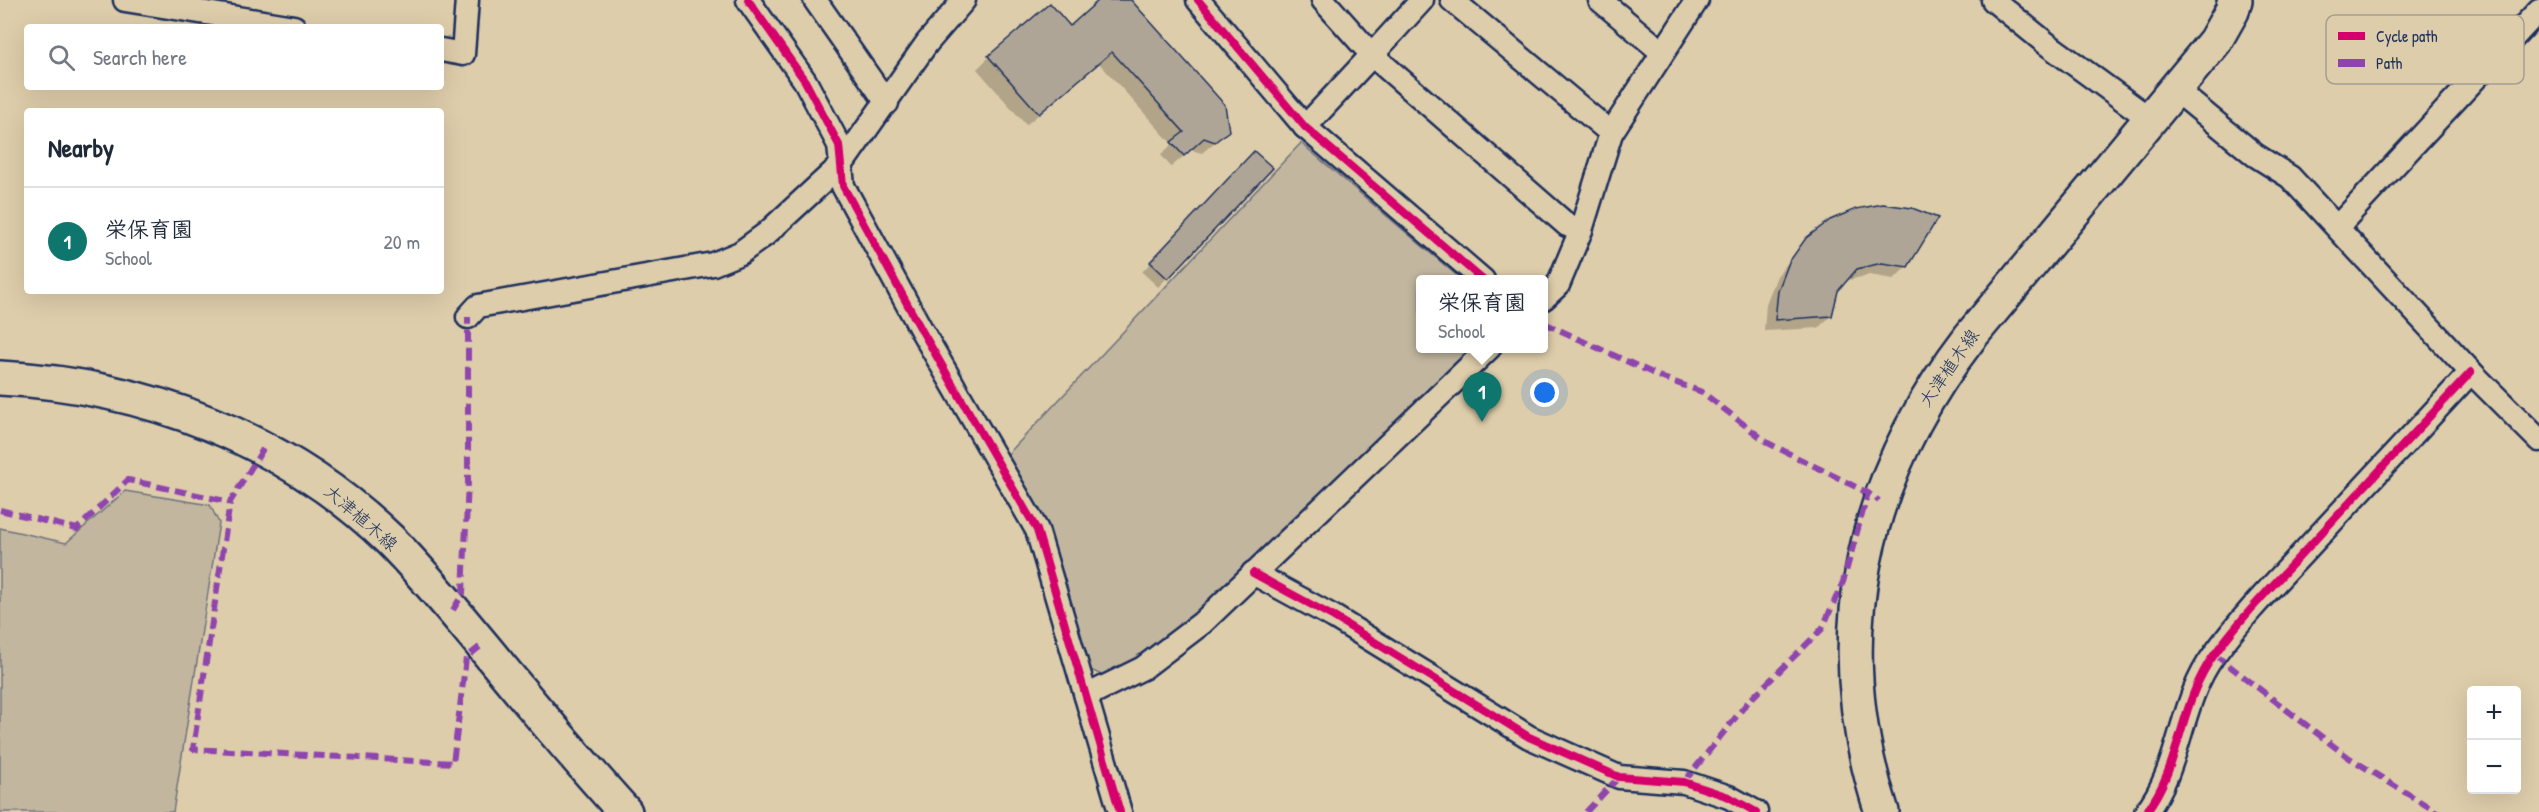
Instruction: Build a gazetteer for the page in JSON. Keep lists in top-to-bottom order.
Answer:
{
  "streets": {
    "main road": ["大津植木線"]
  },
  "legend": ["Cycle path", "Path"],
  "page": {
    "search": "Search here",
    "heading": "Nearby",
    "list": [
      {
        "mark": "1",
        "name": "栄保育園",
        "note": "School",
        "value": "20 m"
      }
    ],
    "popup": ["栄保育園", "School"],
    "pins": "1",
    "map_buttons": ["+", "−"]
  }
}
